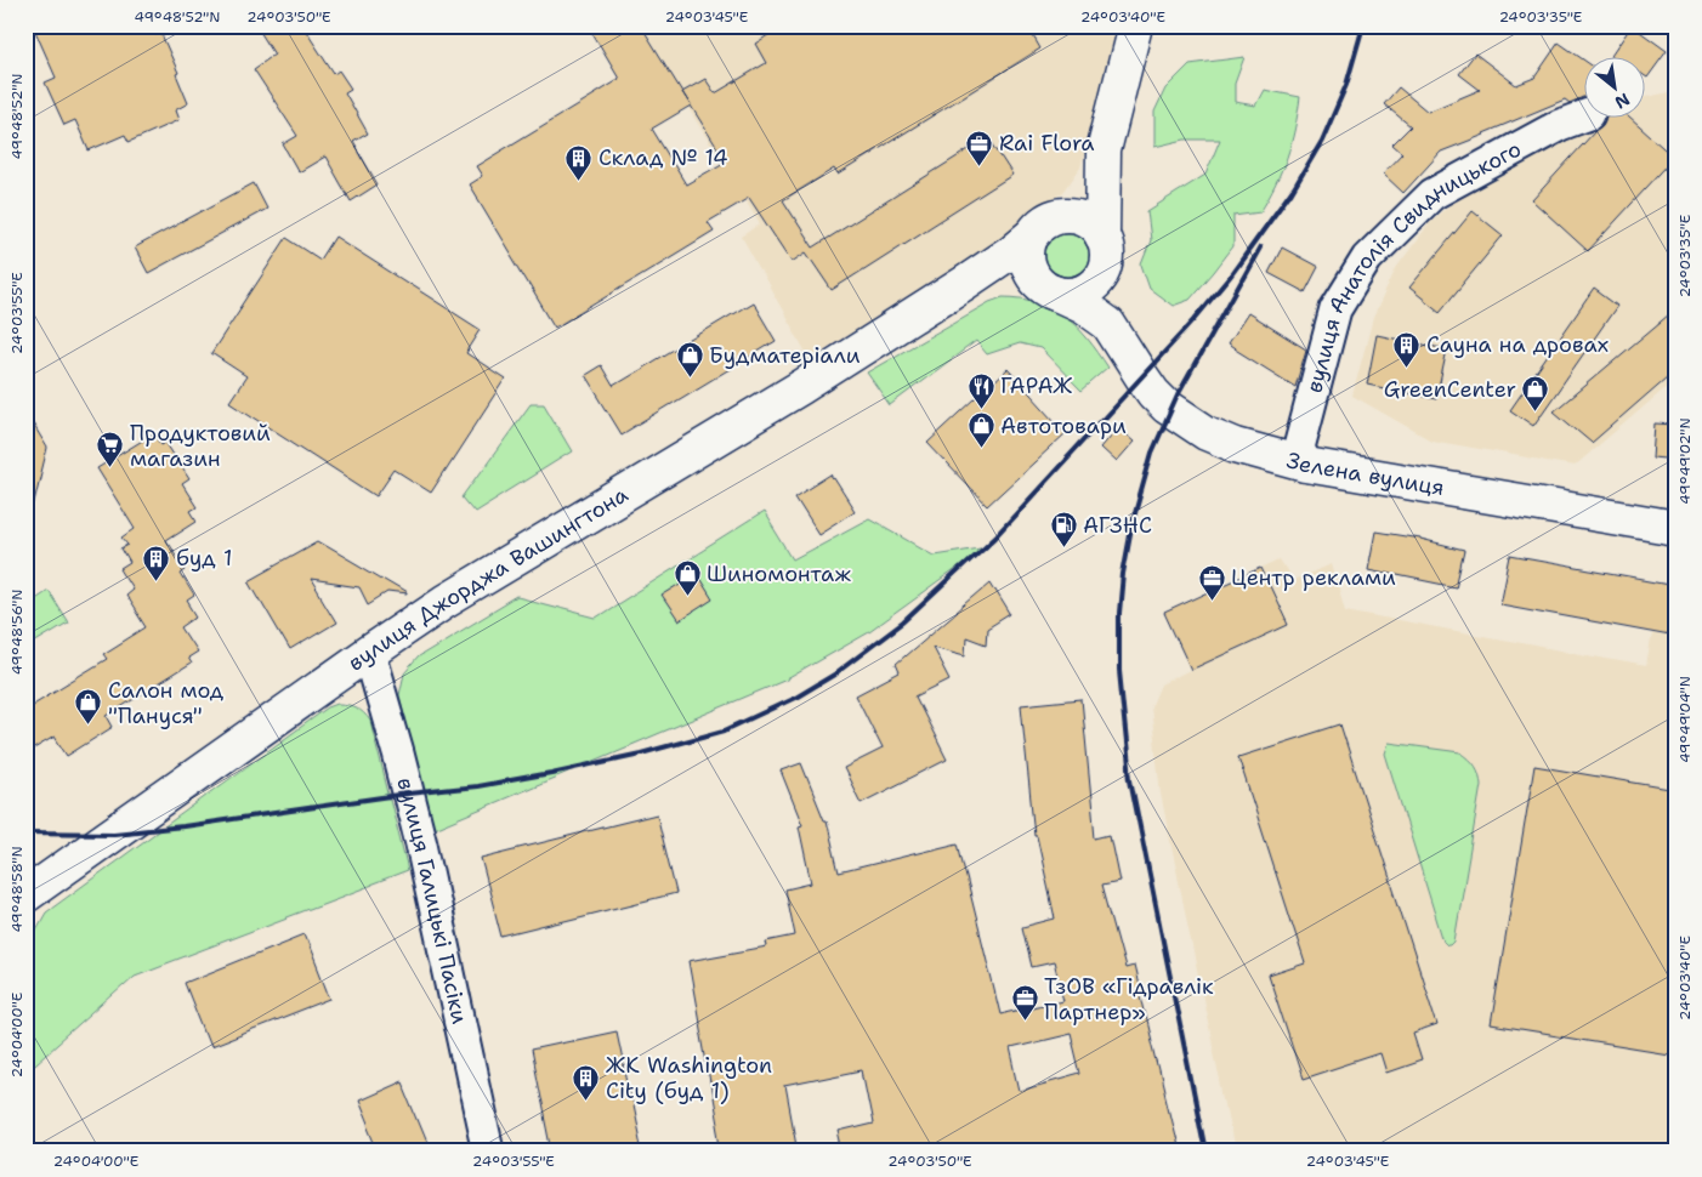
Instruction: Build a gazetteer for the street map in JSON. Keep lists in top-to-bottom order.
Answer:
{
  "streets": {
    "main road": ["Зелена вулиця", "вулиця Джорджа Вашингтона"],
    "street": ["вулиця Анатолія Свидницького", "вулиця Галицькі Пасіки"]
  },
  "crossings": [
    ["вулиця Анатолія Свидницького", "Зелена вулиця"],
    ["Зелена вулиця", "вулиця Джорджа Вашингтона"],
    ["вулиця Джорджа Вашингтона", "вулиця Галицькі Пасіки"]
  ],
  "places": {
    "office": ["Rai Flora", "Центр реклами", "ТзОВ «Гідравлік Партнер»"],
    "building": [
      "Склад № 14",
      "Сауна на дровах",
      "буд 1",
      "ЖК Washington City (буд 1)"
    ],
    "shop": [
      "Будматеріали",
      "GreenCenter",
      "Автотовари",
      "Шиномонтаж",
      "Салон мод \"Пануся\""
    ],
    "restaurant": ["ГАРАЖ"],
    "supermarket": ["Продуктовий магазин"],
    "fuel station": ["АГЗНС"]
  },
  "north": "bottom right",
  "coordinates": [
    "49°48'52\"N",
    "24°03'50\"E",
    "24°03'45\"E",
    "24°03'40\"E",
    "24°03'35\"E",
    "24°03'55\"E",
    "49°49'02\"N",
    "49°48'56\"N",
    "49°49'04\"N",
    "49°48'58\"N",
    "24°04'00\"E"
  ]
}
